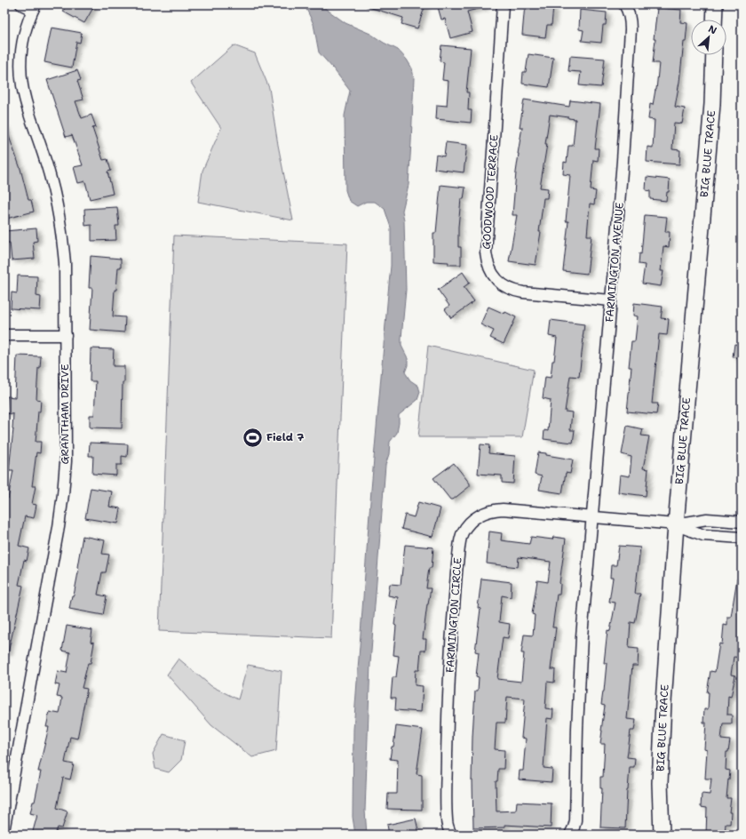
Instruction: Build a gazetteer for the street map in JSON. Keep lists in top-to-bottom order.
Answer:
{
  "streets": {
    "street": [
      "BIG BLUE TRACE",
      "GOODWOOD TERRACE",
      "FARMINGTON AVENUE",
      "GRANTHAM DRIVE",
      "FARMINGTON CIRCLE"
    ]
  },
  "crossings": [
    ["BIG BLUE TRACE", "FARMINGTON CIRCLE"],
    ["GOODWOOD TERRACE", "FARMINGTON AVENUE"],
    ["FARMINGTON AVENUE", "FARMINGTON CIRCLE"]
  ],
  "places": {
    "sports": ["Field 7"]
  },
  "north": "top right"
}
